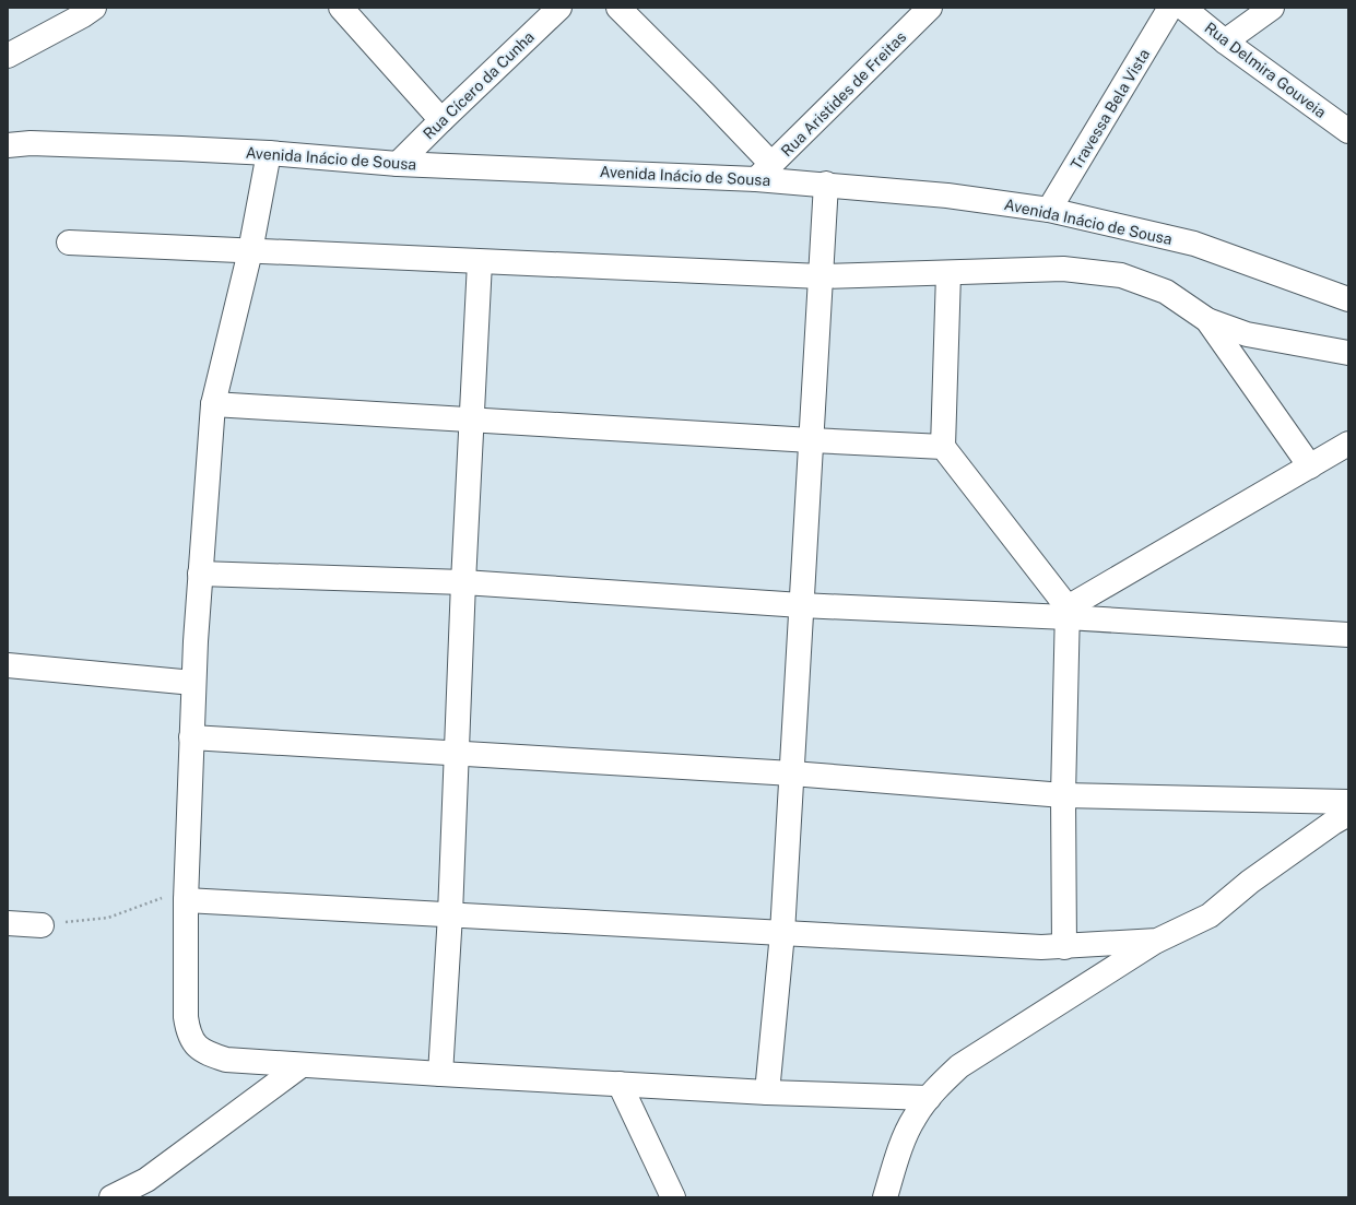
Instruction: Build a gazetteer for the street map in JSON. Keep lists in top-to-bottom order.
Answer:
{
  "streets": {
    "street": [
      "Rua Delmira Gouveia",
      "Rua Cícero da Cunha",
      "Rua Aristides de Freitas",
      "Travessa Bela Vista",
      "Avenida Inácio de Sousa"
    ]
  },
  "crossings": [
    ["Rua Cícero da Cunha", "Avenida Inácio de Sousa"],
    ["Rua Aristides de Freitas", "Avenida Inácio de Sousa"],
    ["Travessa Bela Vista", "Avenida Inácio de Sousa"]
  ]
}
